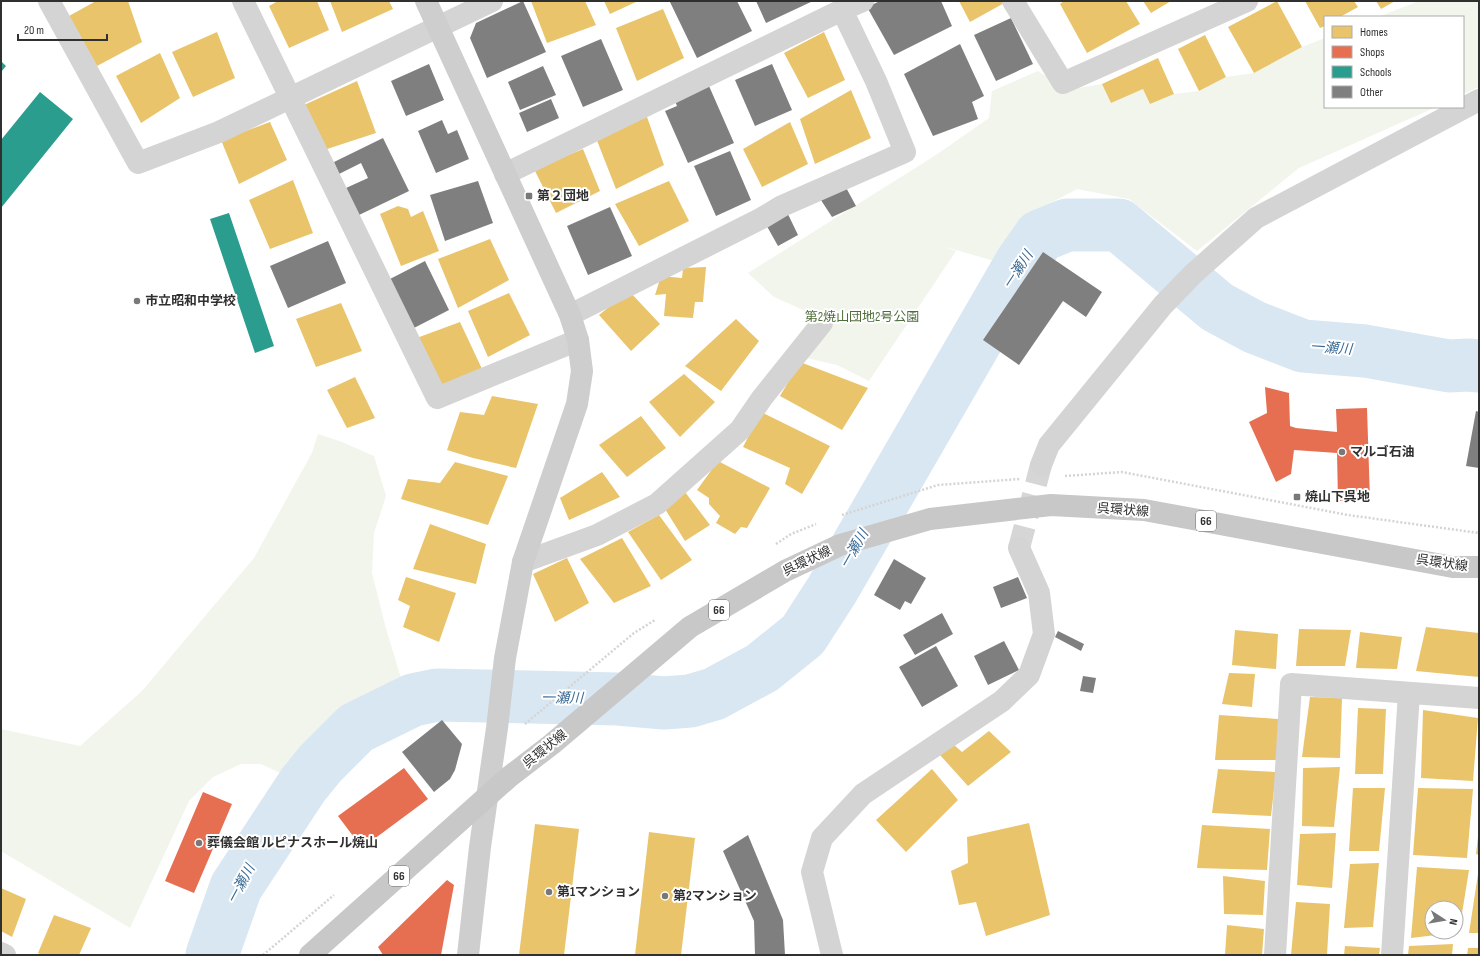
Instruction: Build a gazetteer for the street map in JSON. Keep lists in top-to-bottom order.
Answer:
{
  "streets": {
    "main road": ["呉環状線", "66"]
  },
  "water": ["一瀬川"],
  "parks": ["第2焼山団地2号公園"],
  "places": {
    "transit": ["第２団地", "焼山下呉地"],
    "other": [
      "市立昭和中学校",
      "マルゴ石油",
      "葬儀会館 ルピナスホール焼山",
      "第1マンション",
      "第2マンション"
    ]
  },
  "legend": [
    "Homes",
    "Shops",
    "Schools",
    "Other"
  ],
  "scale_bar": "20 m",
  "north": "right"
}
